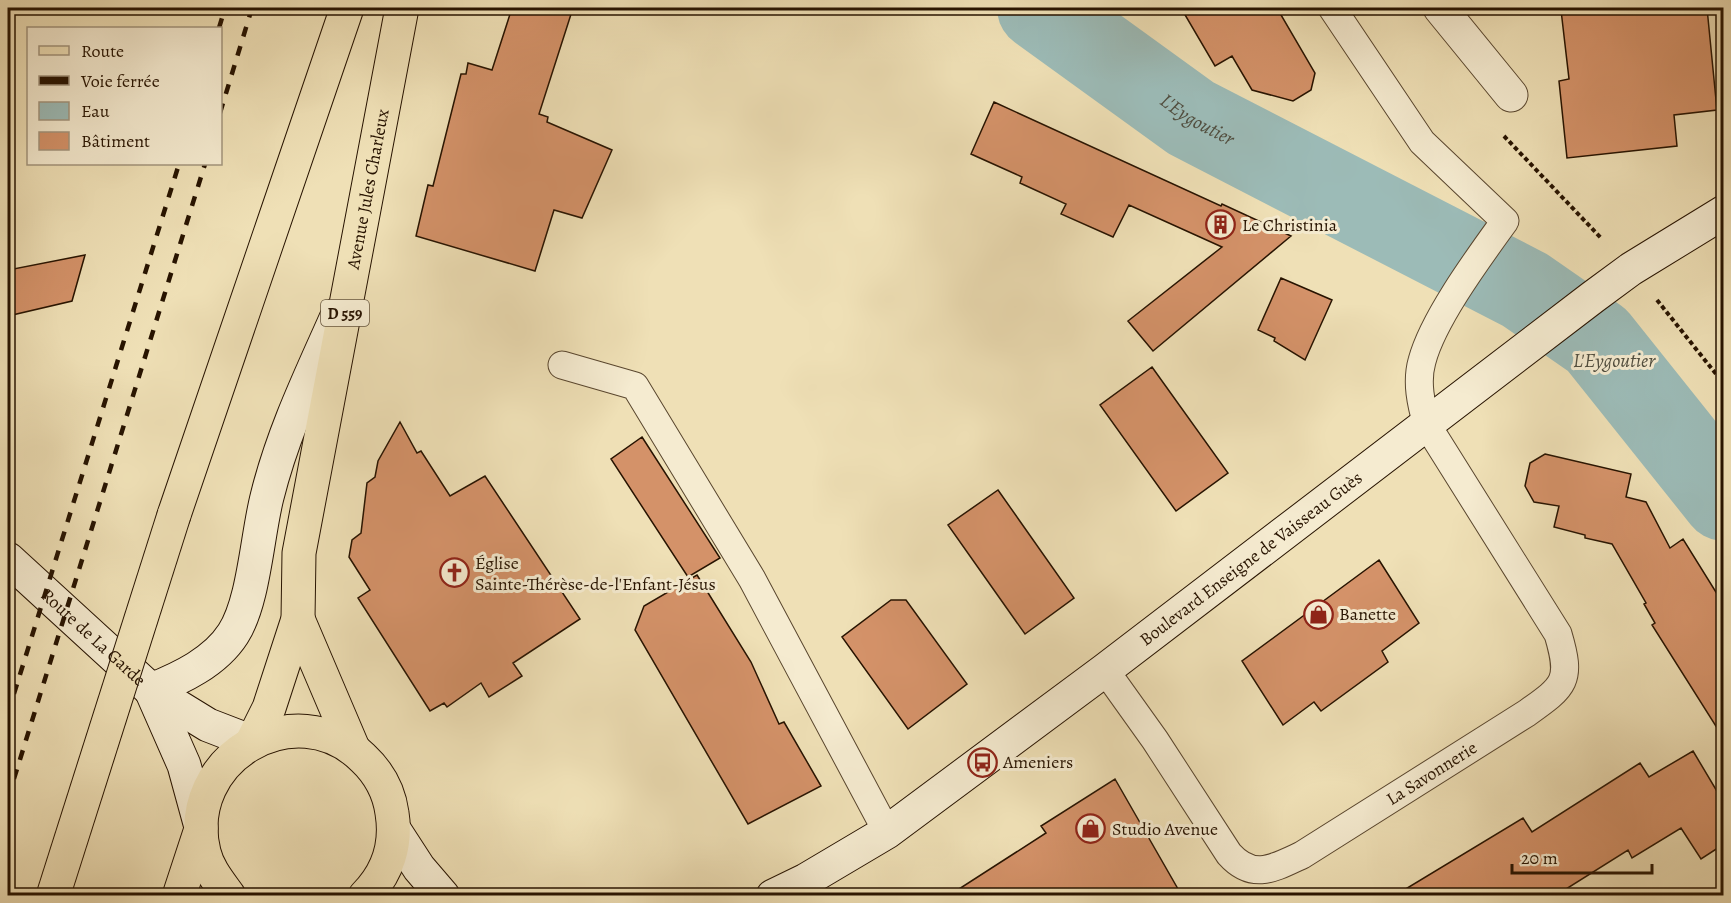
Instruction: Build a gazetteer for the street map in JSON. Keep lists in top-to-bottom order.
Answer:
{
  "streets": {
    "main road": [
      "Avenue Jules Charleux",
      "D 559",
      "Boulevard Enseigne de Vaisseau Guès",
      "Route de La Garde"
    ],
    "lane": ["La Savonnerie"]
  },
  "crossings": [
    ["Avenue Jules Charleux", "Route de La Garde"],
    ["Boulevard Enseigne de Vaisseau Guès", "La Savonnerie"]
  ],
  "water": ["L'Eygoutier"],
  "places": {
    "building": ["Le Christinia"],
    "church": ["Église Sainte-Thérèse-de-l'Enfant-Jésus"],
    "shop": ["Banette", "Studio Avenue"],
    "bus stop": ["Ameniers"]
  },
  "legend": [
    "Route",
    "Voie ferrée",
    "Eau",
    "Bâtiment"
  ],
  "scale_bar": "20 m"
}
